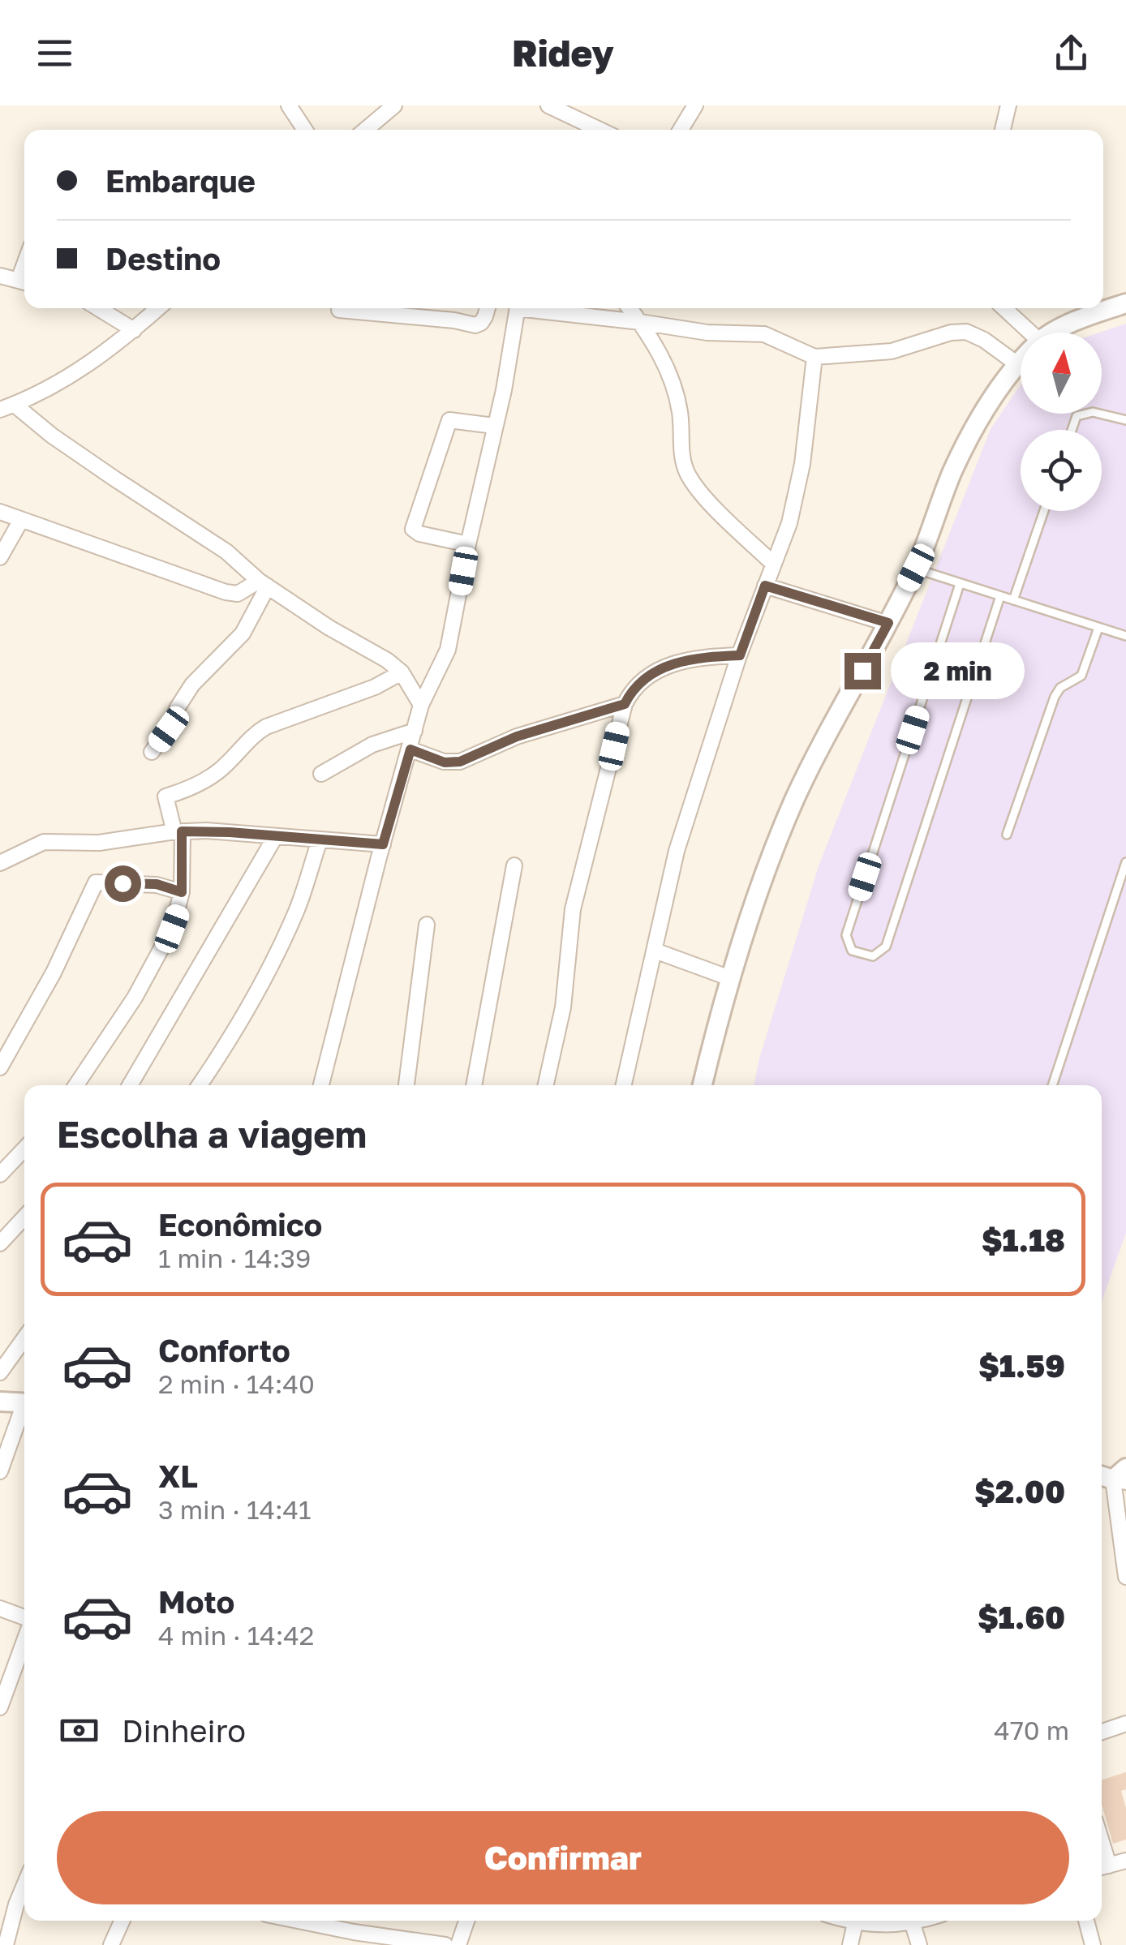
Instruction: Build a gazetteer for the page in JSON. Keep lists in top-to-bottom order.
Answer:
{
  "north": "top",
  "page": {
    "header": "Ridey",
    "banner": ["Embarque", "Destino"],
    "bubble": "2 min",
    "heading": "Escolha a viagem",
    "list": [
      {
        "name": "Econômico",
        "note": "1 min · 14:39",
        "value": "$1.18"
      },
      {
        "name": "Conforto",
        "note": "2 min · 14:40",
        "value": "$1.59"
      },
      {
        "name": "XL",
        "note": "3 min · 14:41",
        "value": "$2.00"
      },
      {
        "name": "Moto",
        "note": "4 min · 14:42",
        "value": "$1.60"
      }
    ],
    "pay": ["Dinheiro", "470 m"],
    "buttons": "Confirmar"
  }
}
